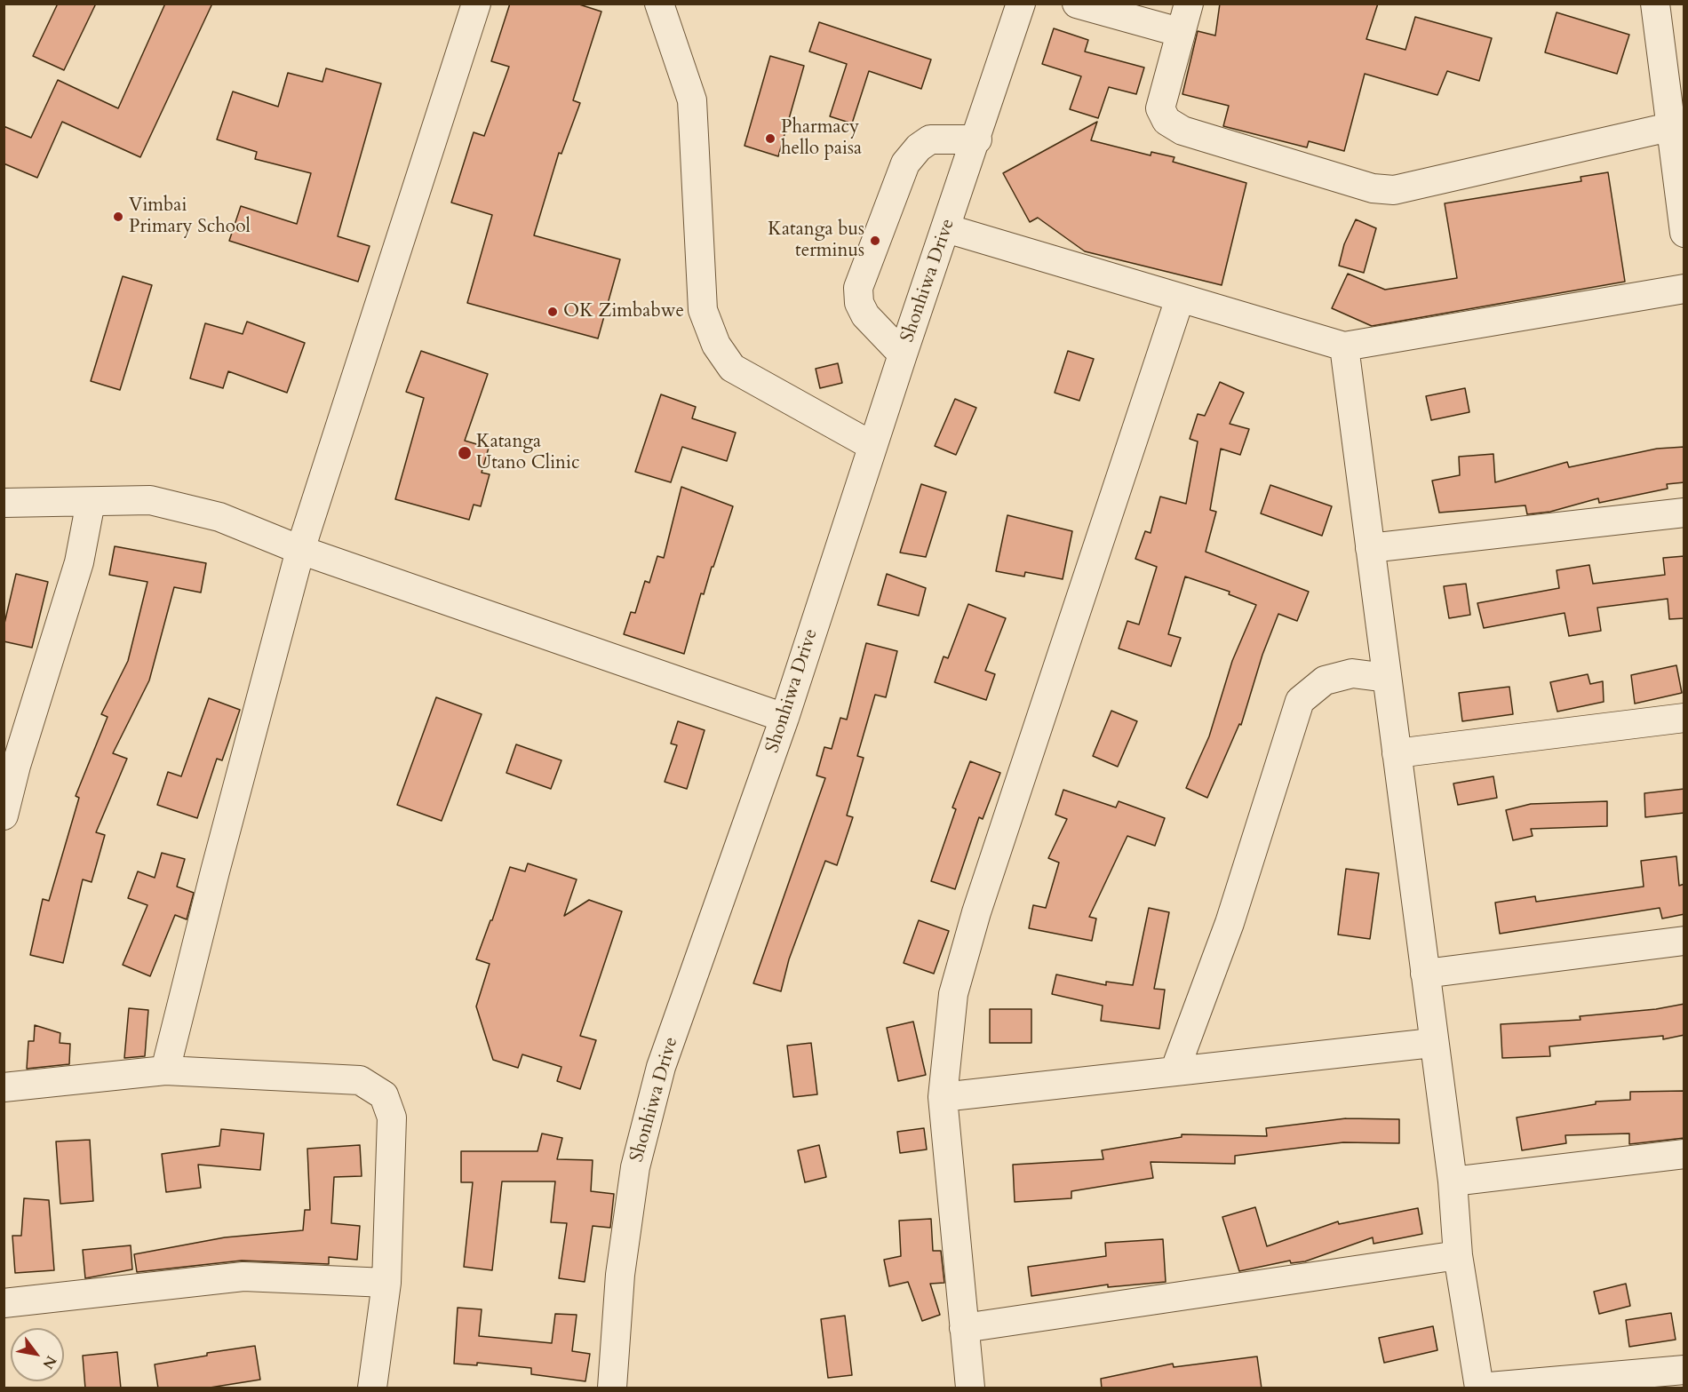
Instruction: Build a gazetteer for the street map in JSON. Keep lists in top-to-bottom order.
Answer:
{
  "streets": {
    "street": ["Shonhiwa Drive"]
  },
  "places": [
    "Pharmacy hello paisa",
    "Vimbai Primary School",
    "Katanga bus terminus",
    "OK Zimbabwe",
    "Katanga Utano Clinic"
  ],
  "north": "bottom right"
}
